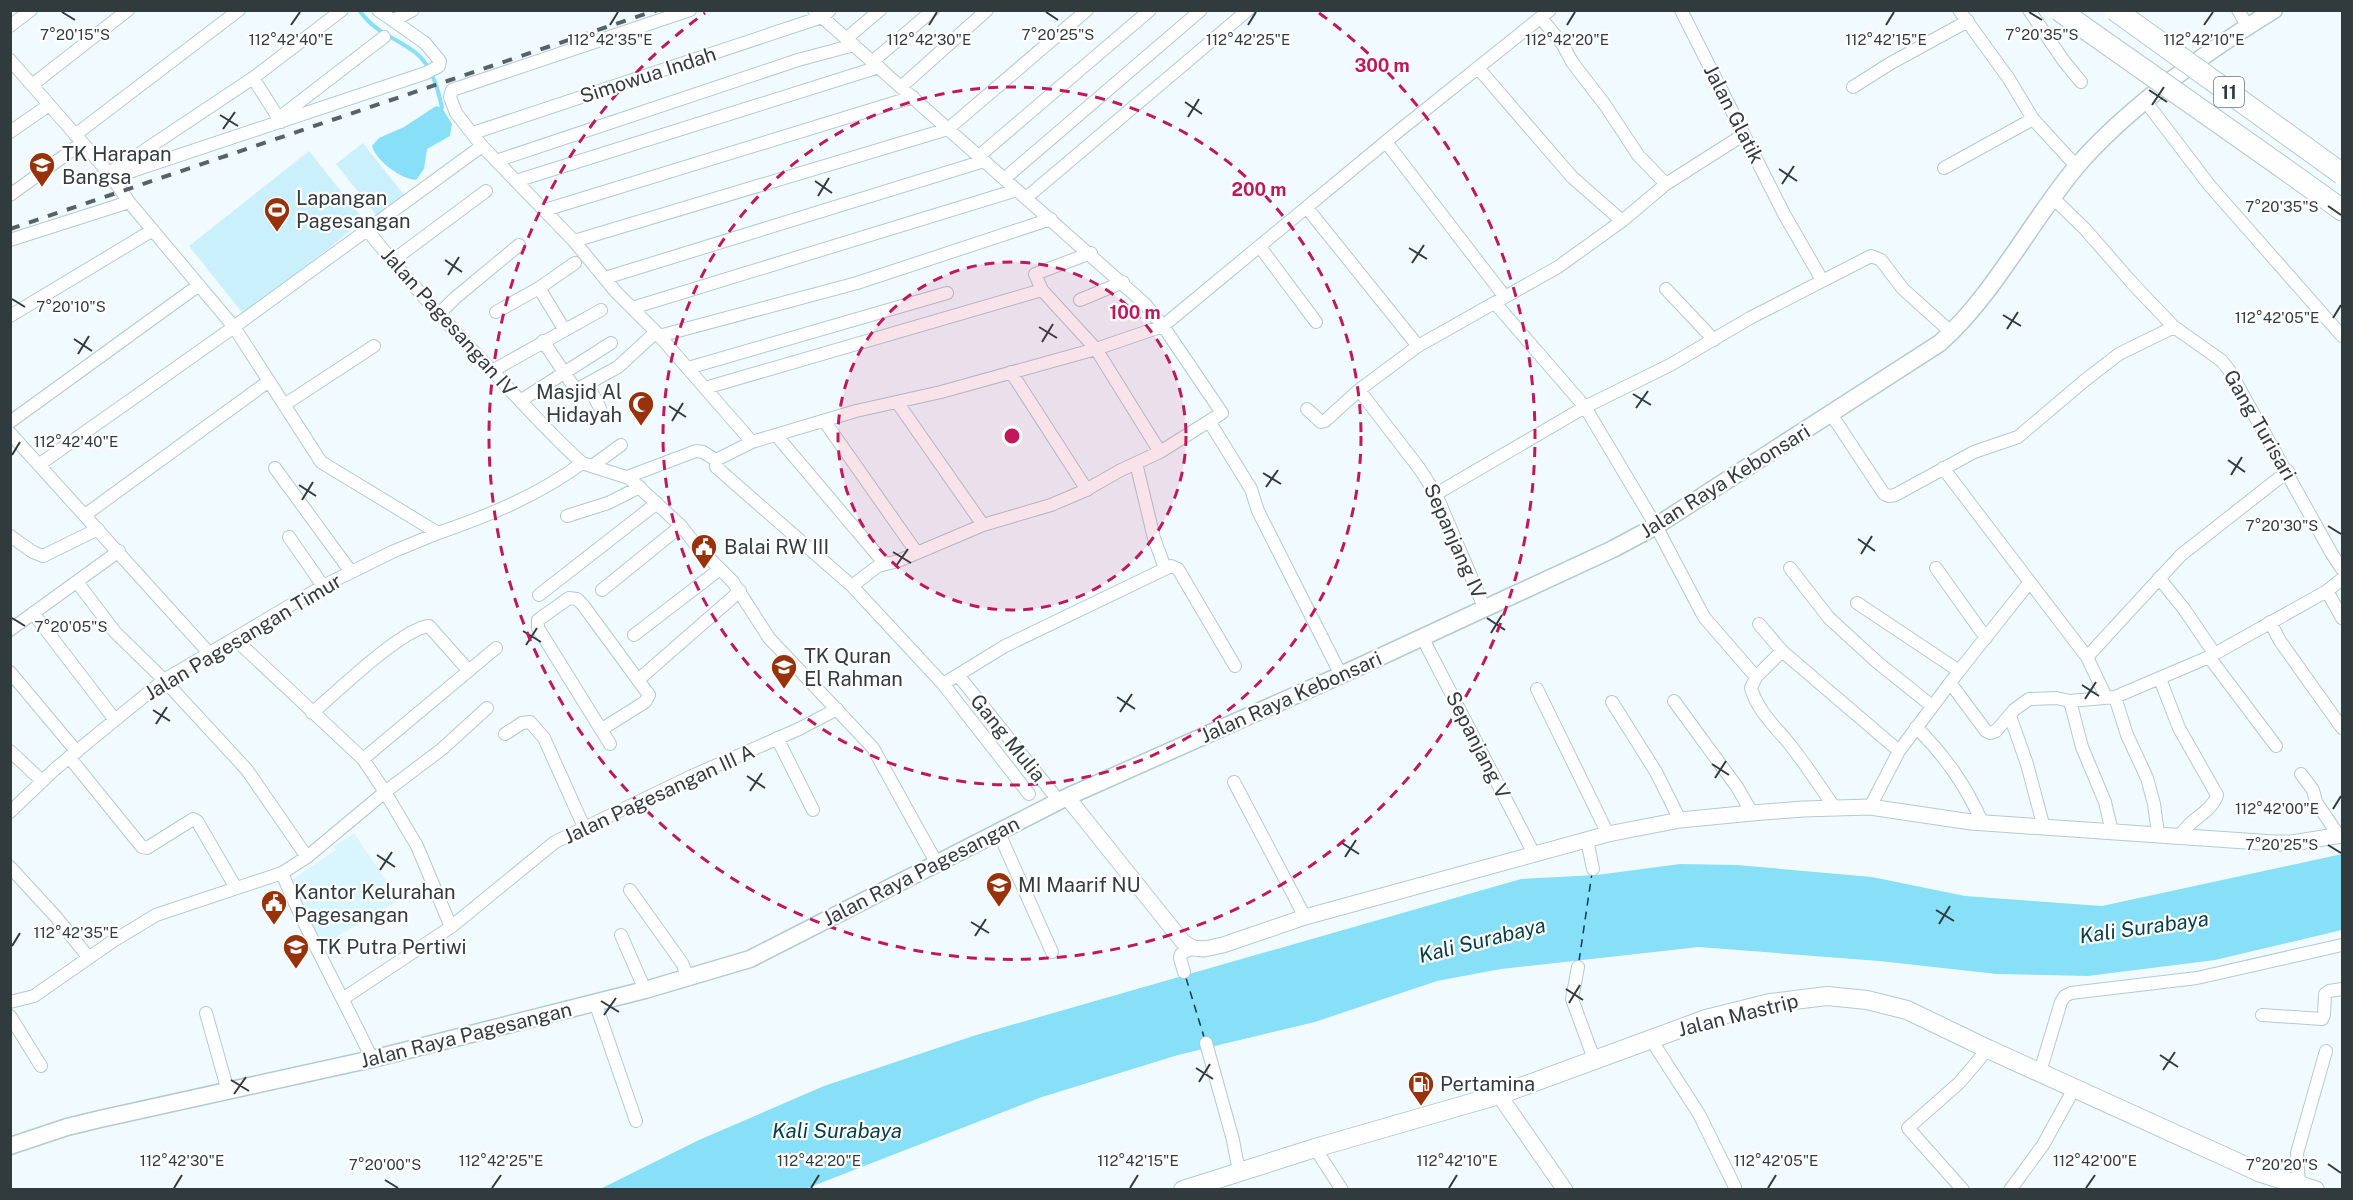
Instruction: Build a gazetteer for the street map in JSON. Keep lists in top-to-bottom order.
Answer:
{
  "streets": {
    "highway": ["11"],
    "main road": ["Jalan Raya Kebonsari", "Jalan Raya Pagesangan", "Jalan Mastrip"],
    "street": [
      "Simowua Indah",
      "Jalan Glatik",
      "Jalan Pagesangan IV",
      "Gang Turisari",
      "Sepanjang IV",
      "Jalan Pagesangan Timur",
      "Gang Mulia",
      "Sepanjang V",
      "Jalan Pagesangan III A"
    ]
  },
  "crossings": [
    ["Jalan Pagesangan IV", "Jalan Pagesangan III A"],
    ["Jalan Pagesangan IV", "Jalan Raya Pagesangan"],
    ["Gang Turisari", "Jalan Raya Kebonsari"],
    ["Jalan Raya Kebonsari", "Sepanjang IV"],
    ["Jalan Raya Kebonsari", "Gang Mulia"],
    ["Jalan Raya Kebonsari", "Sepanjang V"],
    ["Jalan Raya Kebonsari", "Jalan Raya Pagesangan"],
    ["Gang Mulia", "Jalan Raya Pagesangan"]
  ],
  "water": ["Kali Surabaya"],
  "places": {
    "school or university": [
      "TK Harapan Bangsa",
      "TK Quran El Rahman",
      "MI Maarif NU",
      "TK Putra Pertiwi"
    ],
    "sports": ["Lapangan Pagesangan"],
    "mosque": ["Masjid Al Hidayah"],
    "public building": ["Balai RW III", "Kantor Kelurahan Pagesangan"],
    "fuel station": ["Pertamina"]
  },
  "coordinates": [
    "7°20'35\"S",
    "7°20'15\"S",
    "7°20'25\"S",
    "112°42'35\"E",
    "112°42'25\"E",
    "112°42'20\"E",
    "112°42'10\"E",
    "112°42'40\"E",
    "112°42'30\"E",
    "112°42'15\"E",
    "7°20'10\"S",
    "112°42'05\"E",
    "7°20'30\"S",
    "7°20'05\"S",
    "112°42'00\"E",
    "7°20'20\"S",
    "7°20'00\"S"
  ],
  "rings": ["300 m", "200 m", "100 m"]
}
